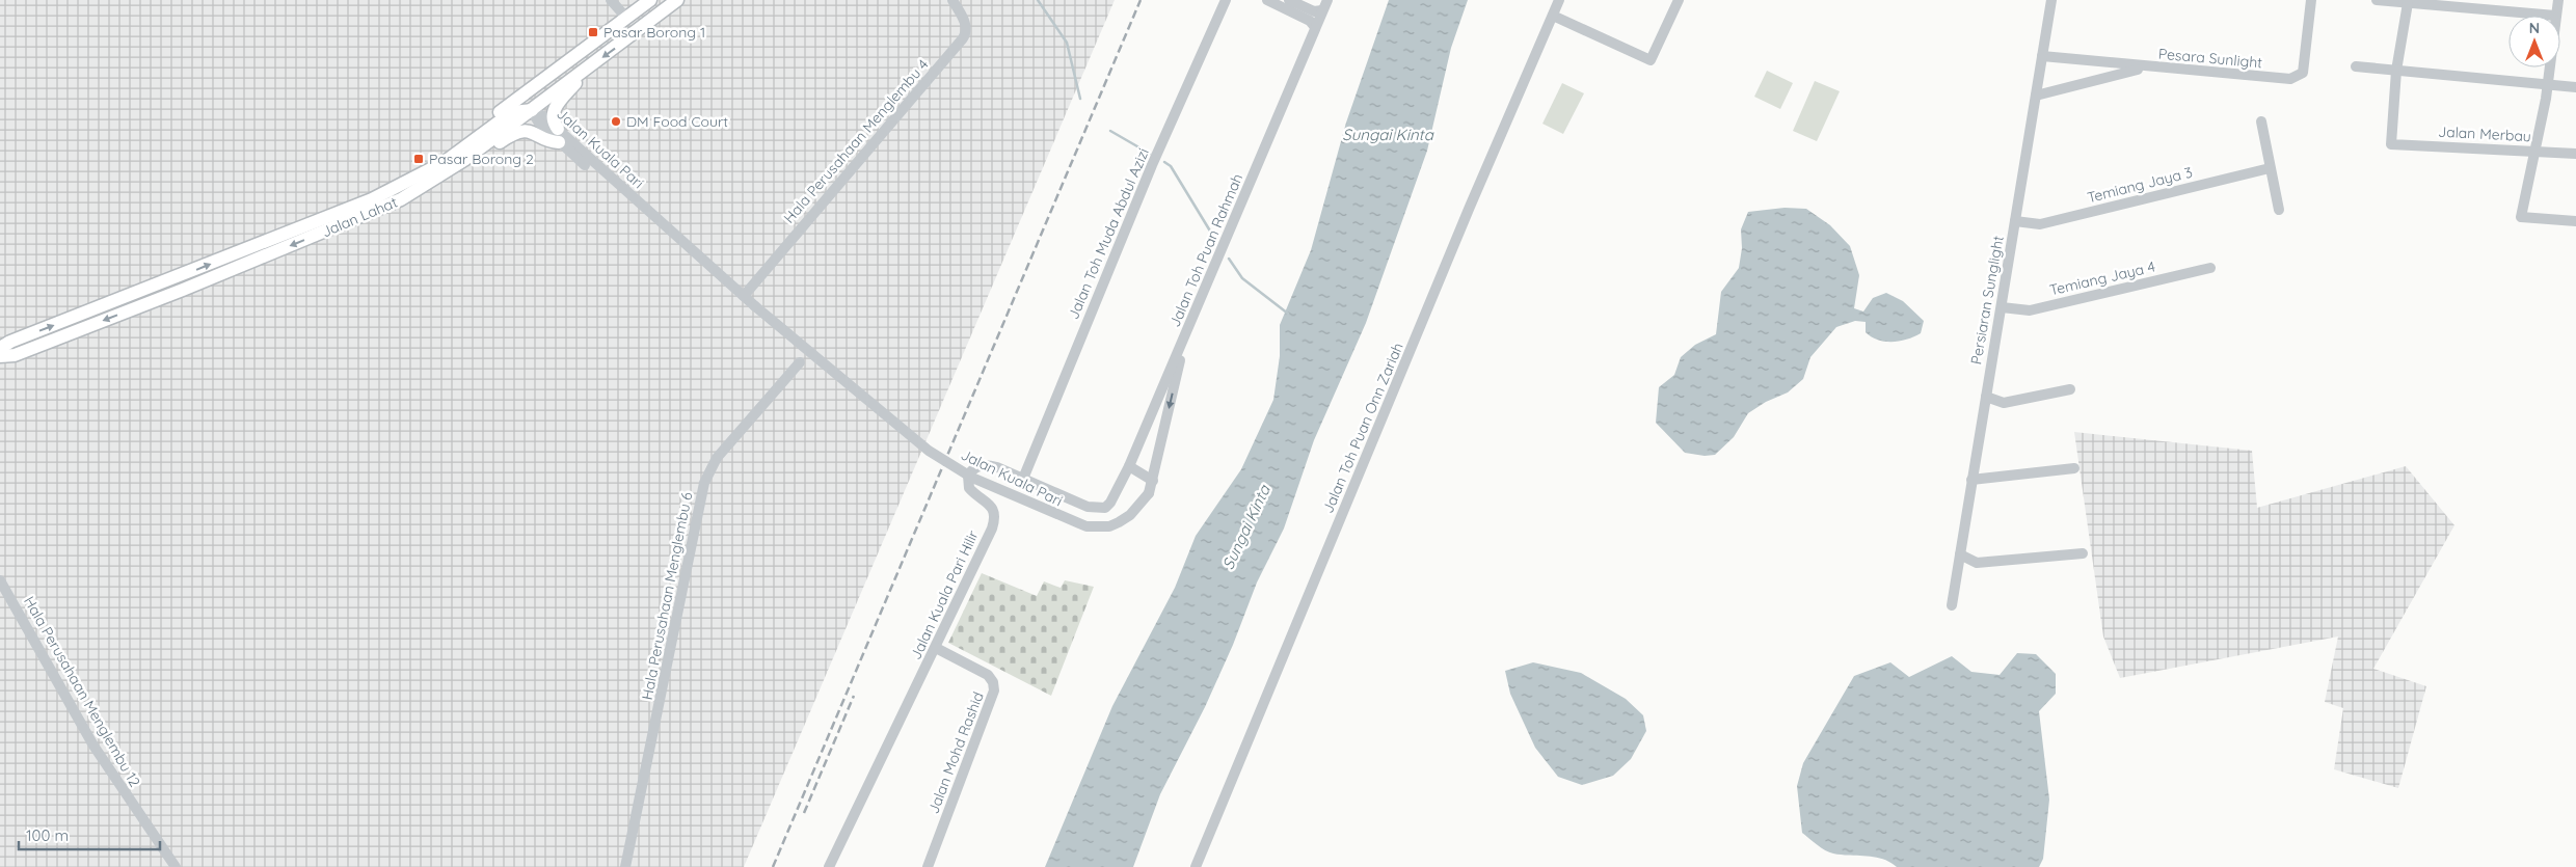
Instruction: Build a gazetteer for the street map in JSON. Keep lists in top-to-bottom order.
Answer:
{
  "streets": {
    "main road": ["Jalan Lahat"],
    "street": [
      "Pesara Sunlight",
      "Jalan Merbau",
      "Hala Perusahaan Menglembu 4",
      "Jalan Kuala Pari",
      "Temiang Jaya 3",
      "Jalan Toh Muda Abdul Azizi",
      "Jalan Toh Puan Rahmah",
      "Temiang Jaya 4",
      "Persiaran Sunglight",
      "Jalan Toh Puan Onn Zariah",
      "Jalan Kuala Pari Hilir",
      "Hala Perusahaan Menglembu 6",
      "Hala Perusahaan Menglembu 12",
      "Jalan Mohd Rashid"
    ]
  },
  "crossings": [
    ["Pesara Sunlight", "Persiaran Sunglight"],
    ["Hala Perusahaan Menglembu 4", "Jalan Kuala Pari"],
    ["Jalan Kuala Pari", "Jalan Lahat"],
    ["Jalan Kuala Pari", "Jalan Toh Puan Rahmah"],
    ["Temiang Jaya 3", "Persiaran Sunglight"],
    ["Jalan Toh Muda Abdul Azizi", "Jalan Kuala Pari Hilir"],
    ["Jalan Toh Puan Rahmah", "Jalan Kuala Pari Hilir"],
    ["Temiang Jaya 4", "Persiaran Sunglight"],
    ["Jalan Kuala Pari Hilir", "Jalan Mohd Rashid"]
  ],
  "water": ["Sungai Kinta"],
  "places": {
    "transit": ["Pasar Borong 1", "Pasar Borong 2"],
    "other": ["DM Food Court"]
  },
  "scale_bar": "100 m",
  "north": "top"
}
